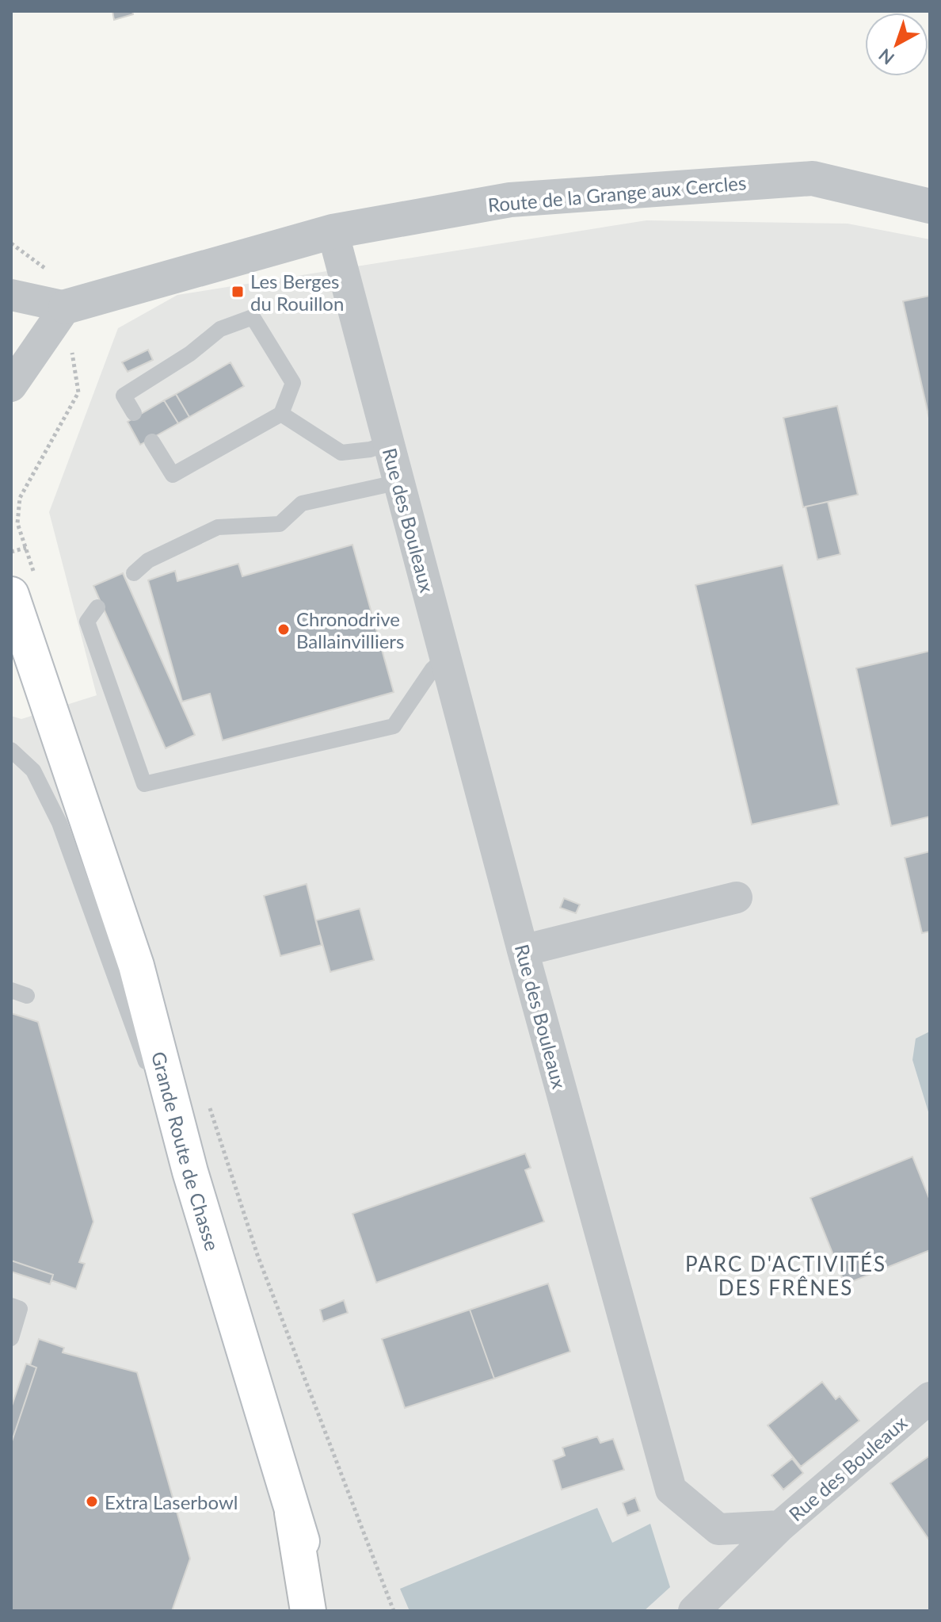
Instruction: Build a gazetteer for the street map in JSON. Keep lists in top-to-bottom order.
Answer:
{
  "streets": {
    "main road": ["Grande Route de Chasse"],
    "street": ["Route de la Grange aux Cercles", "Rue des Bouleaux"]
  },
  "crossings": [
    ["Route de la Grange aux Cercles", "Rue des Bouleaux"]
  ],
  "districts": ["PARC D'ACTIVITÉS DES FRÊNES"],
  "places": {
    "transit": ["Les Berges du Rouillon"],
    "other": ["Chronodrive Ballainvilliers", "Extra Laserbowl"]
  },
  "north": "bottom left"
}
